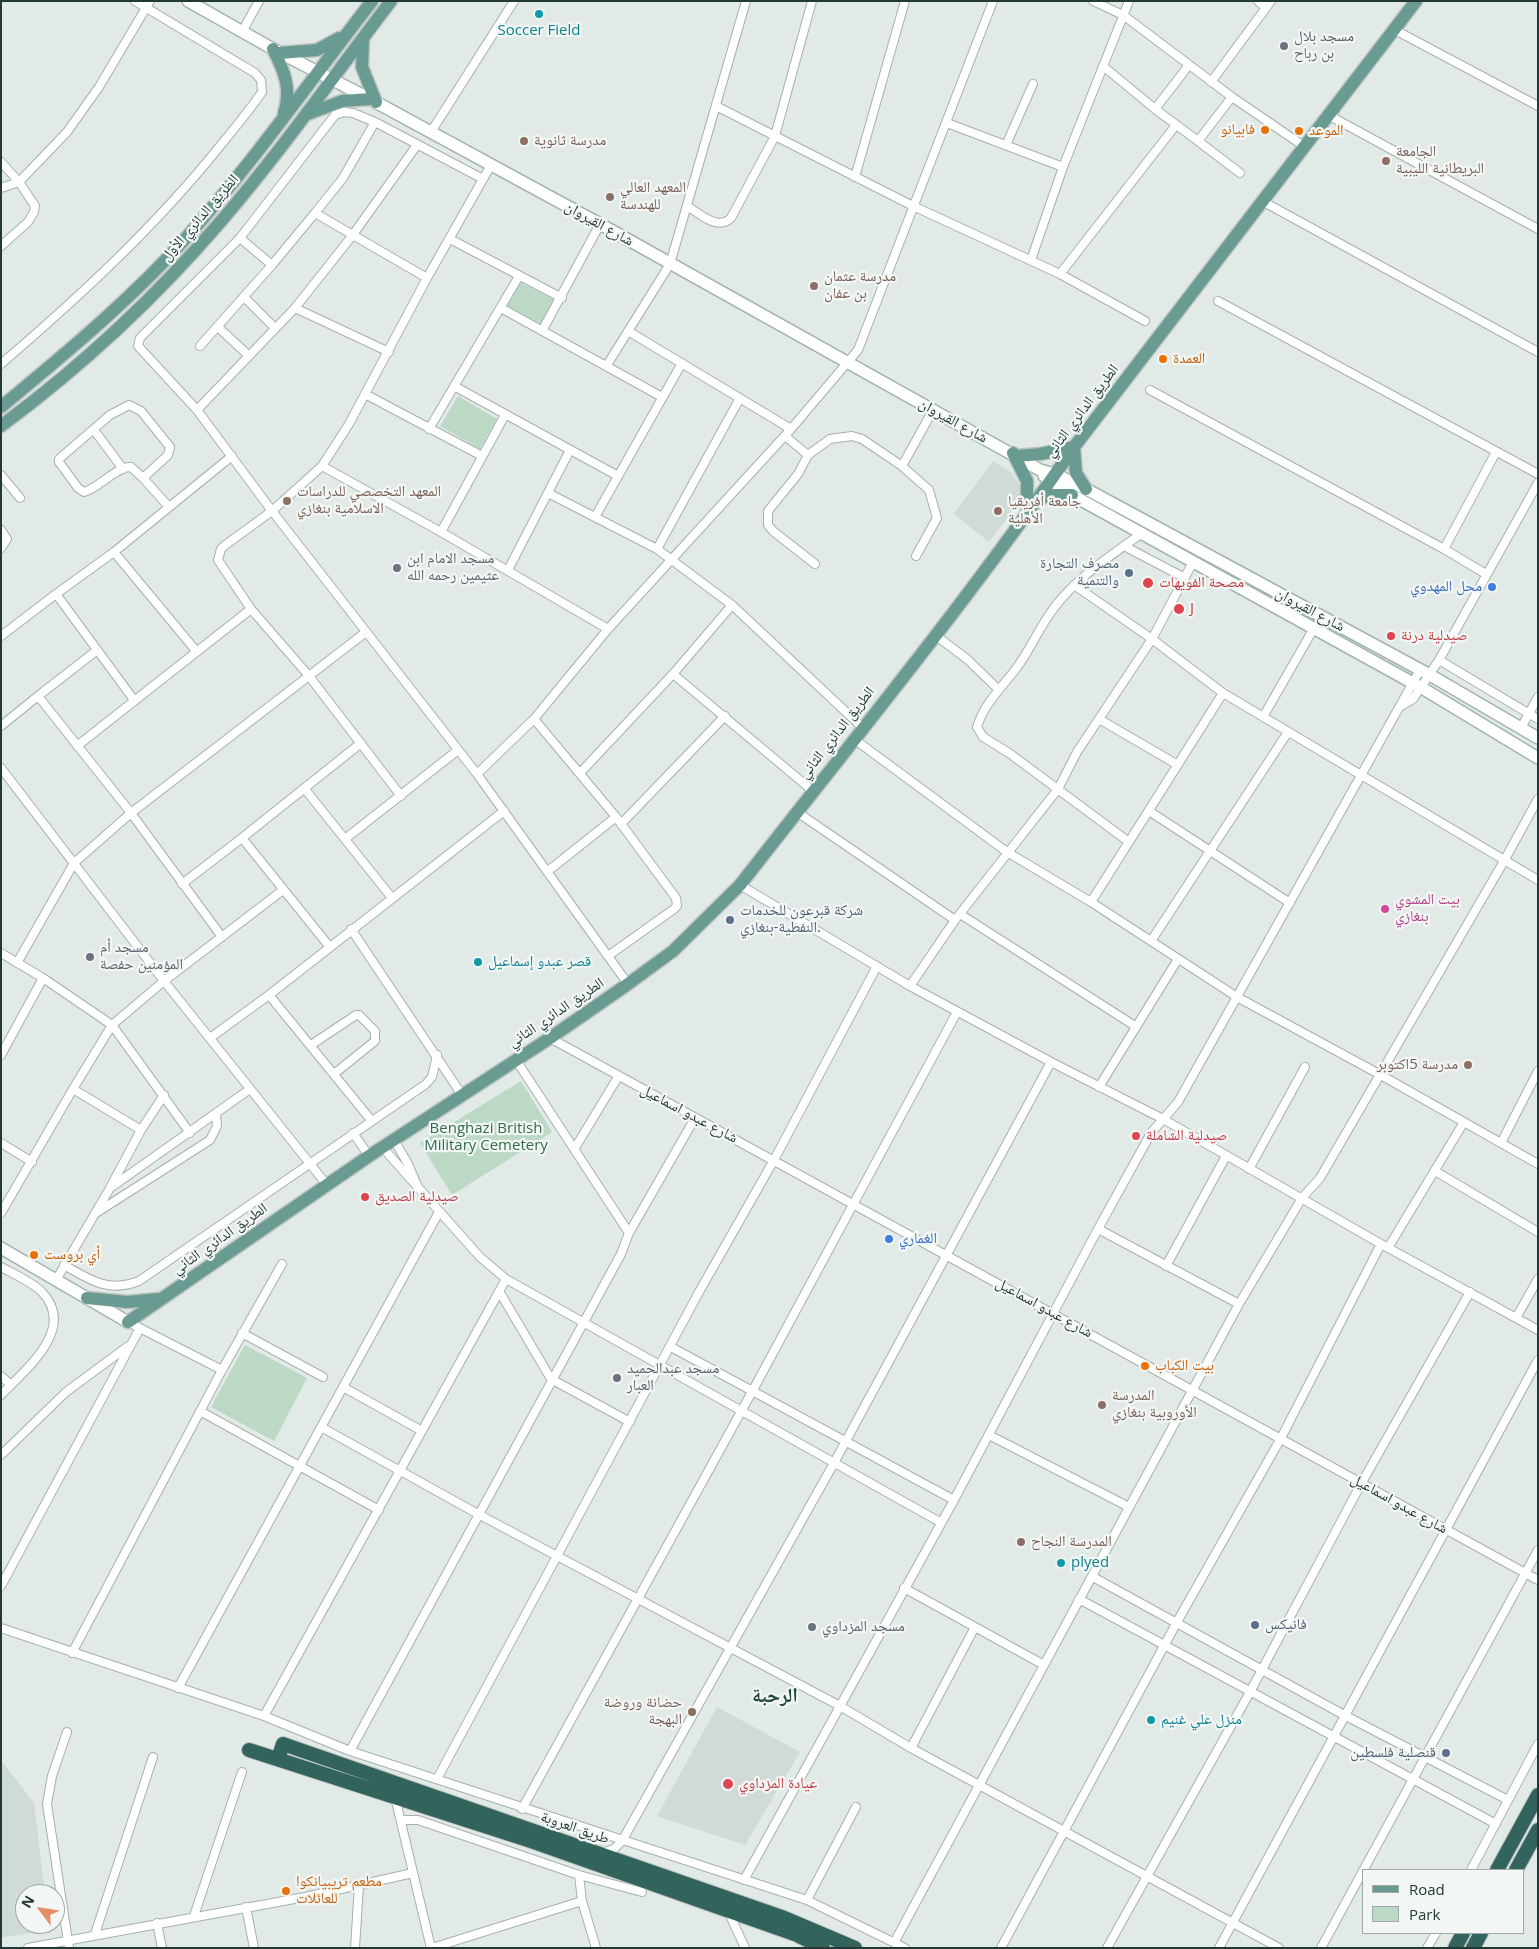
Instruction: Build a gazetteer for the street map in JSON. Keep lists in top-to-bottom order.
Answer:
{
  "streets": {
    "highway": ["طريق العروبة"],
    "main road": ["الطريق الدائري الأول", "شارع القيروان", "الطريق الدائري الثاني"],
    "street": ["شارع عبدو اسماعيل"]
  },
  "crossings": [
    ["الطريق الدائري الأول", "شارع القيروان"],
    ["شارع القيروان", "الطريق الدائري الثاني"],
    ["الطريق الدائري الثاني", "شارع عبدو اسماعيل"]
  ],
  "districts": ["الرحبة"],
  "parks": ["Benghazi British Military Cemetery"],
  "places": [
    "Soccer Field",
    "مسجد بلال بن رباح",
    "فابيانو",
    "الموعد",
    "مدرسة ثانوية",
    "الجامعة البريطانية الليبية",
    "المعهد العالي للهندسة",
    "مدرسة عثمان بن عفان",
    "العمدة",
    "المعهد التخصصي للدراسات الاسلامية بنغازي",
    "جامعة أفريقيا الأهلية",
    "مسجد الامام ابن عثيمين رحمه الله",
    "مصرف التجارة والتنمية",
    "مصحة الفويهات",
    "محل المهدوي",
    "J",
    "صيدلية درنة",
    "بيت المشوي بنغازي",
    "شركة قبرعون للخدمات النفطية-بنغازي.",
    "مسجد أم المؤمنين حفصة",
    "قصر عبدو إسماعيل",
    "مدرسة 5اكتوبر",
    "صيدلية الشاملة",
    "صيدلية الصديق",
    "الغماري",
    "أي بروست",
    "بيت الكباب",
    "مسجد عبدالحميد العبار",
    "المدرسة الأوروبية بنغازي",
    "المدرسة النجاح",
    "plyed",
    "فانيكس",
    "مسجد المزداوي",
    "حضانة وروضة البهجة",
    "منزل علي غنيم",
    "قنصلية فلسطين",
    "عيادة المزداوي",
    "مطعم تريبيانكوا للعائلات"
  ],
  "legend": ["Road", "Park"],
  "north": "top left"
}
